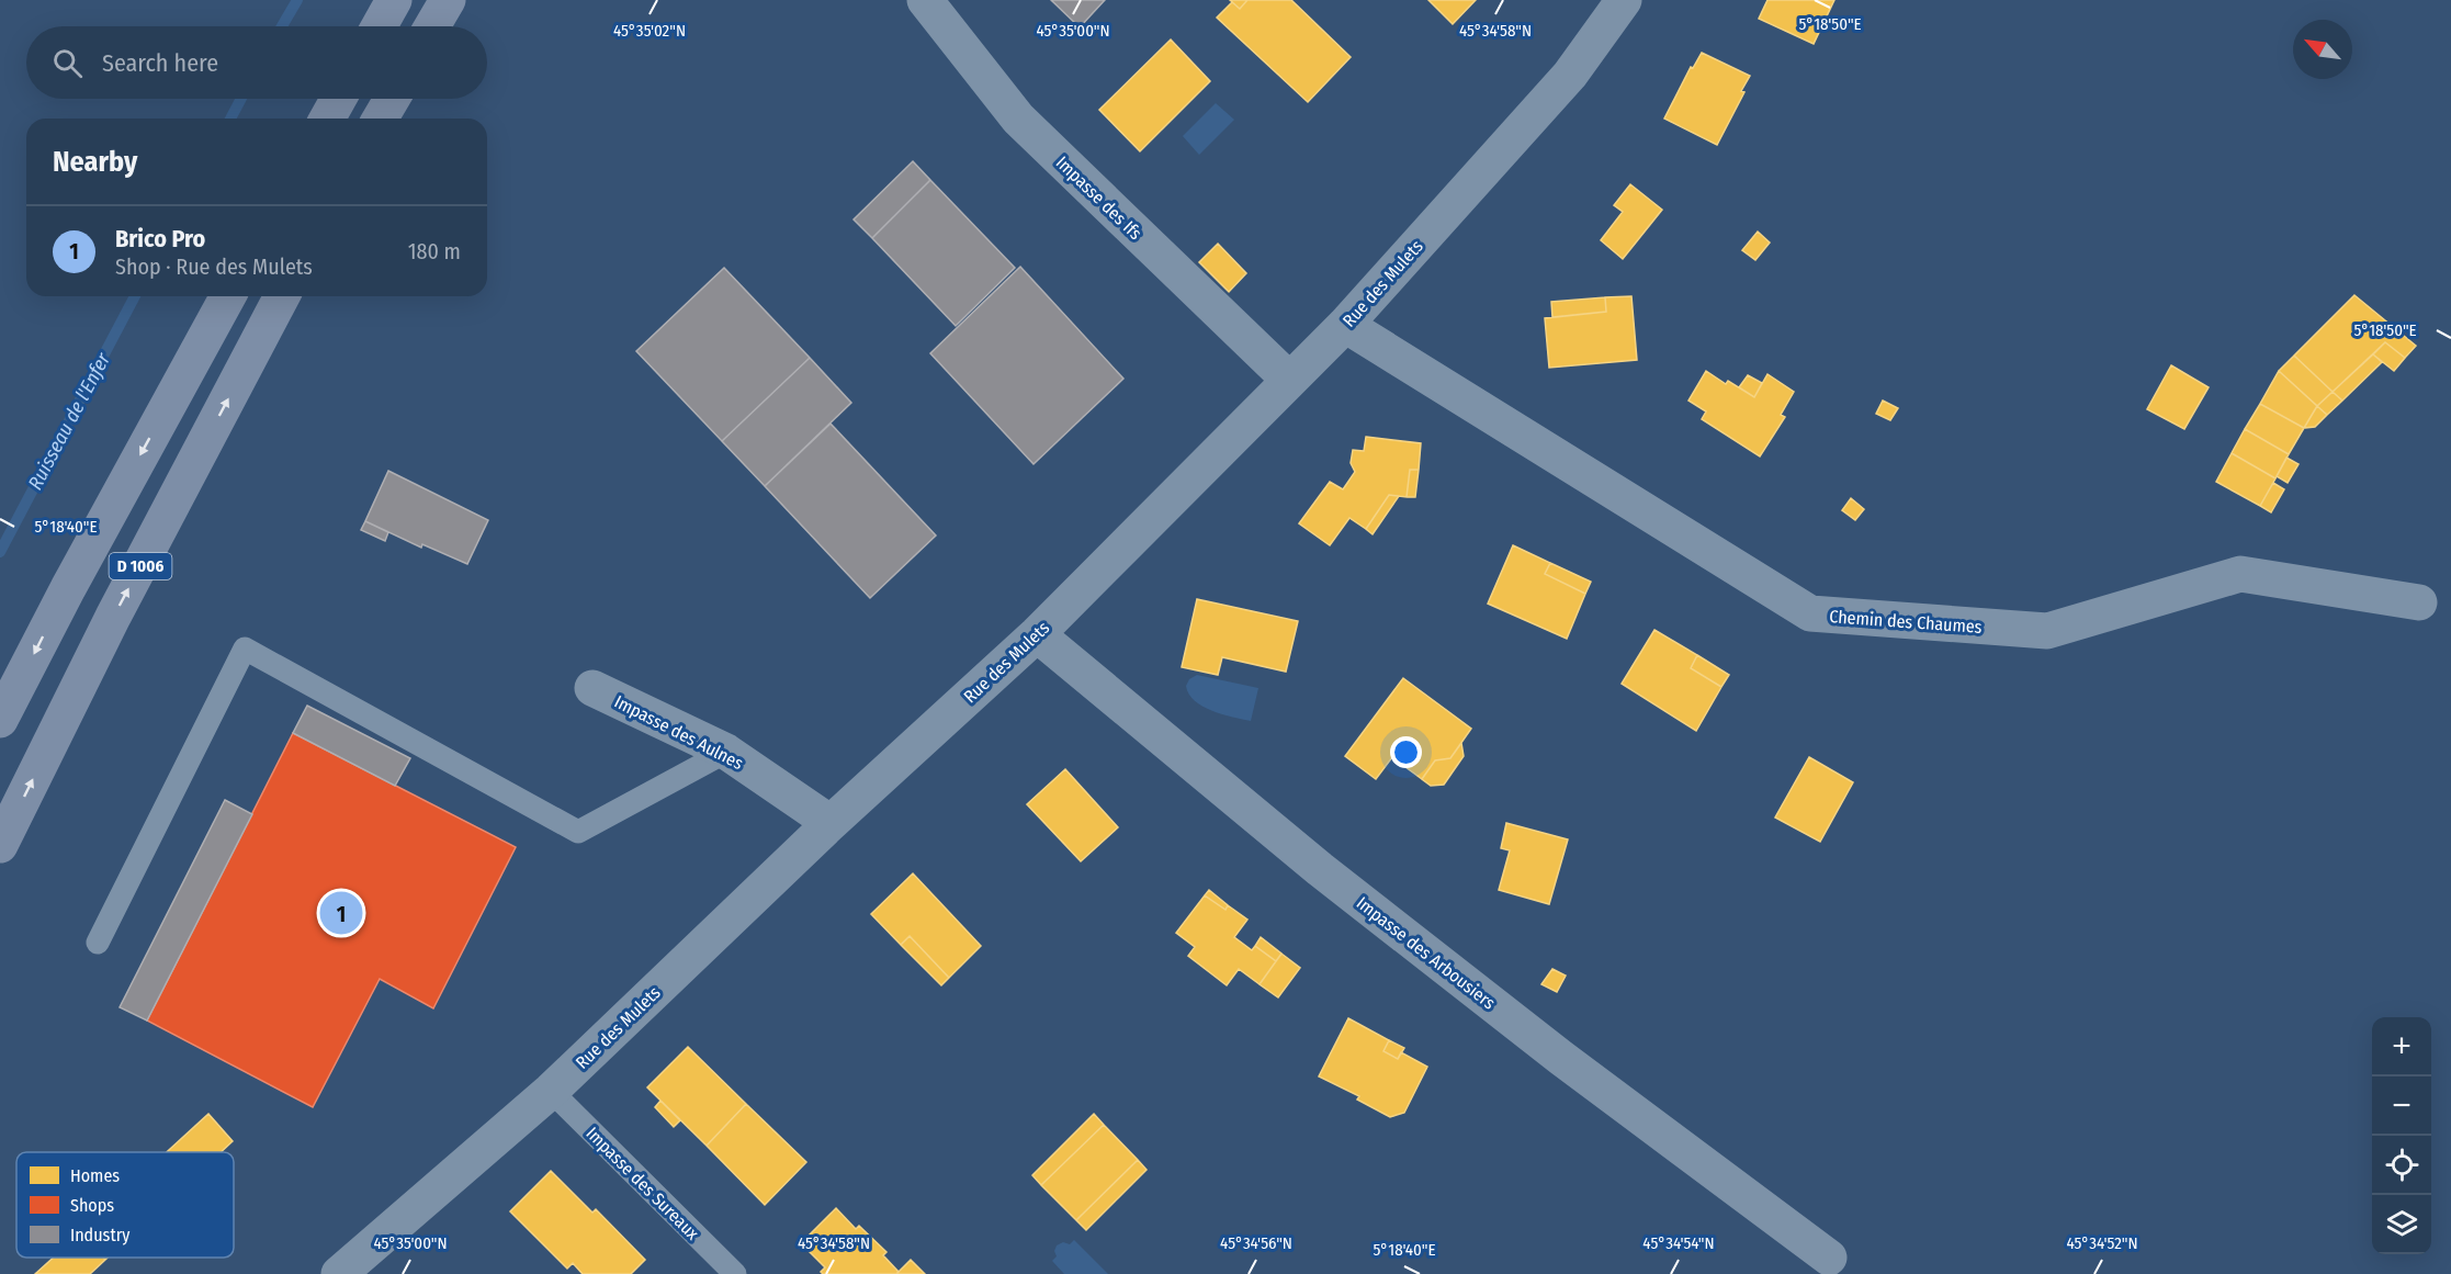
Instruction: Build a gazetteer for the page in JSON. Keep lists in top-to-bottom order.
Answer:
{
  "streets": {
    "main road": ["D 1006"],
    "street": [
      "Impasse des Ifs",
      "Rue des Mulets",
      "Chemin des Chaumes",
      "Impasse des Aulnes",
      "Impasse des Arbousiers"
    ],
    "lane": ["Impasse des Sureaux"]
  },
  "crossings": [
    ["Impasse des Ifs", "Rue des Mulets"],
    ["Rue des Mulets", "Chemin des Chaumes"],
    ["Rue des Mulets", "Impasse des Aulnes"],
    ["Rue des Mulets", "Impasse des Arbousiers"],
    ["Rue des Mulets", "Impasse des Sureaux"]
  ],
  "water": ["Ruisseau de l'Enfer"],
  "legend": ["Homes", "Shops", "Industry"],
  "north": "top left",
  "page": {
    "search": "Search here",
    "heading": "Nearby",
    "list": [
      {
        "mark": "1",
        "name": "Brico Pro",
        "note": "Shop · Rue des Mulets",
        "value": "180 m"
      }
    ],
    "pins": "1",
    "map_buttons": ["+", "−"]
  },
  "coordinates": [
    "5°18'50\"E",
    "45°35'00\"N",
    "45°35'02\"N",
    "45°34'58\"N",
    "5°18'40\"E",
    "45°34'56\"N",
    "45°34'54\"N",
    "45°34'52\"N"
  ]
}
